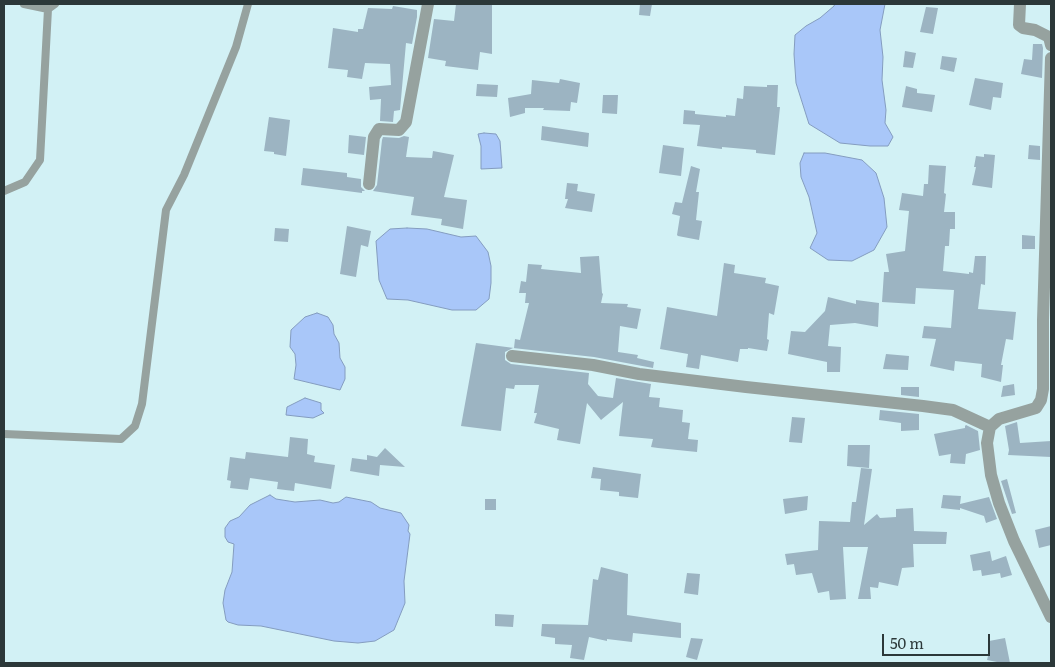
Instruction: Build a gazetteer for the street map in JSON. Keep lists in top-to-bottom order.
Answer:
{
  "scale_bar": "50 m"
}
